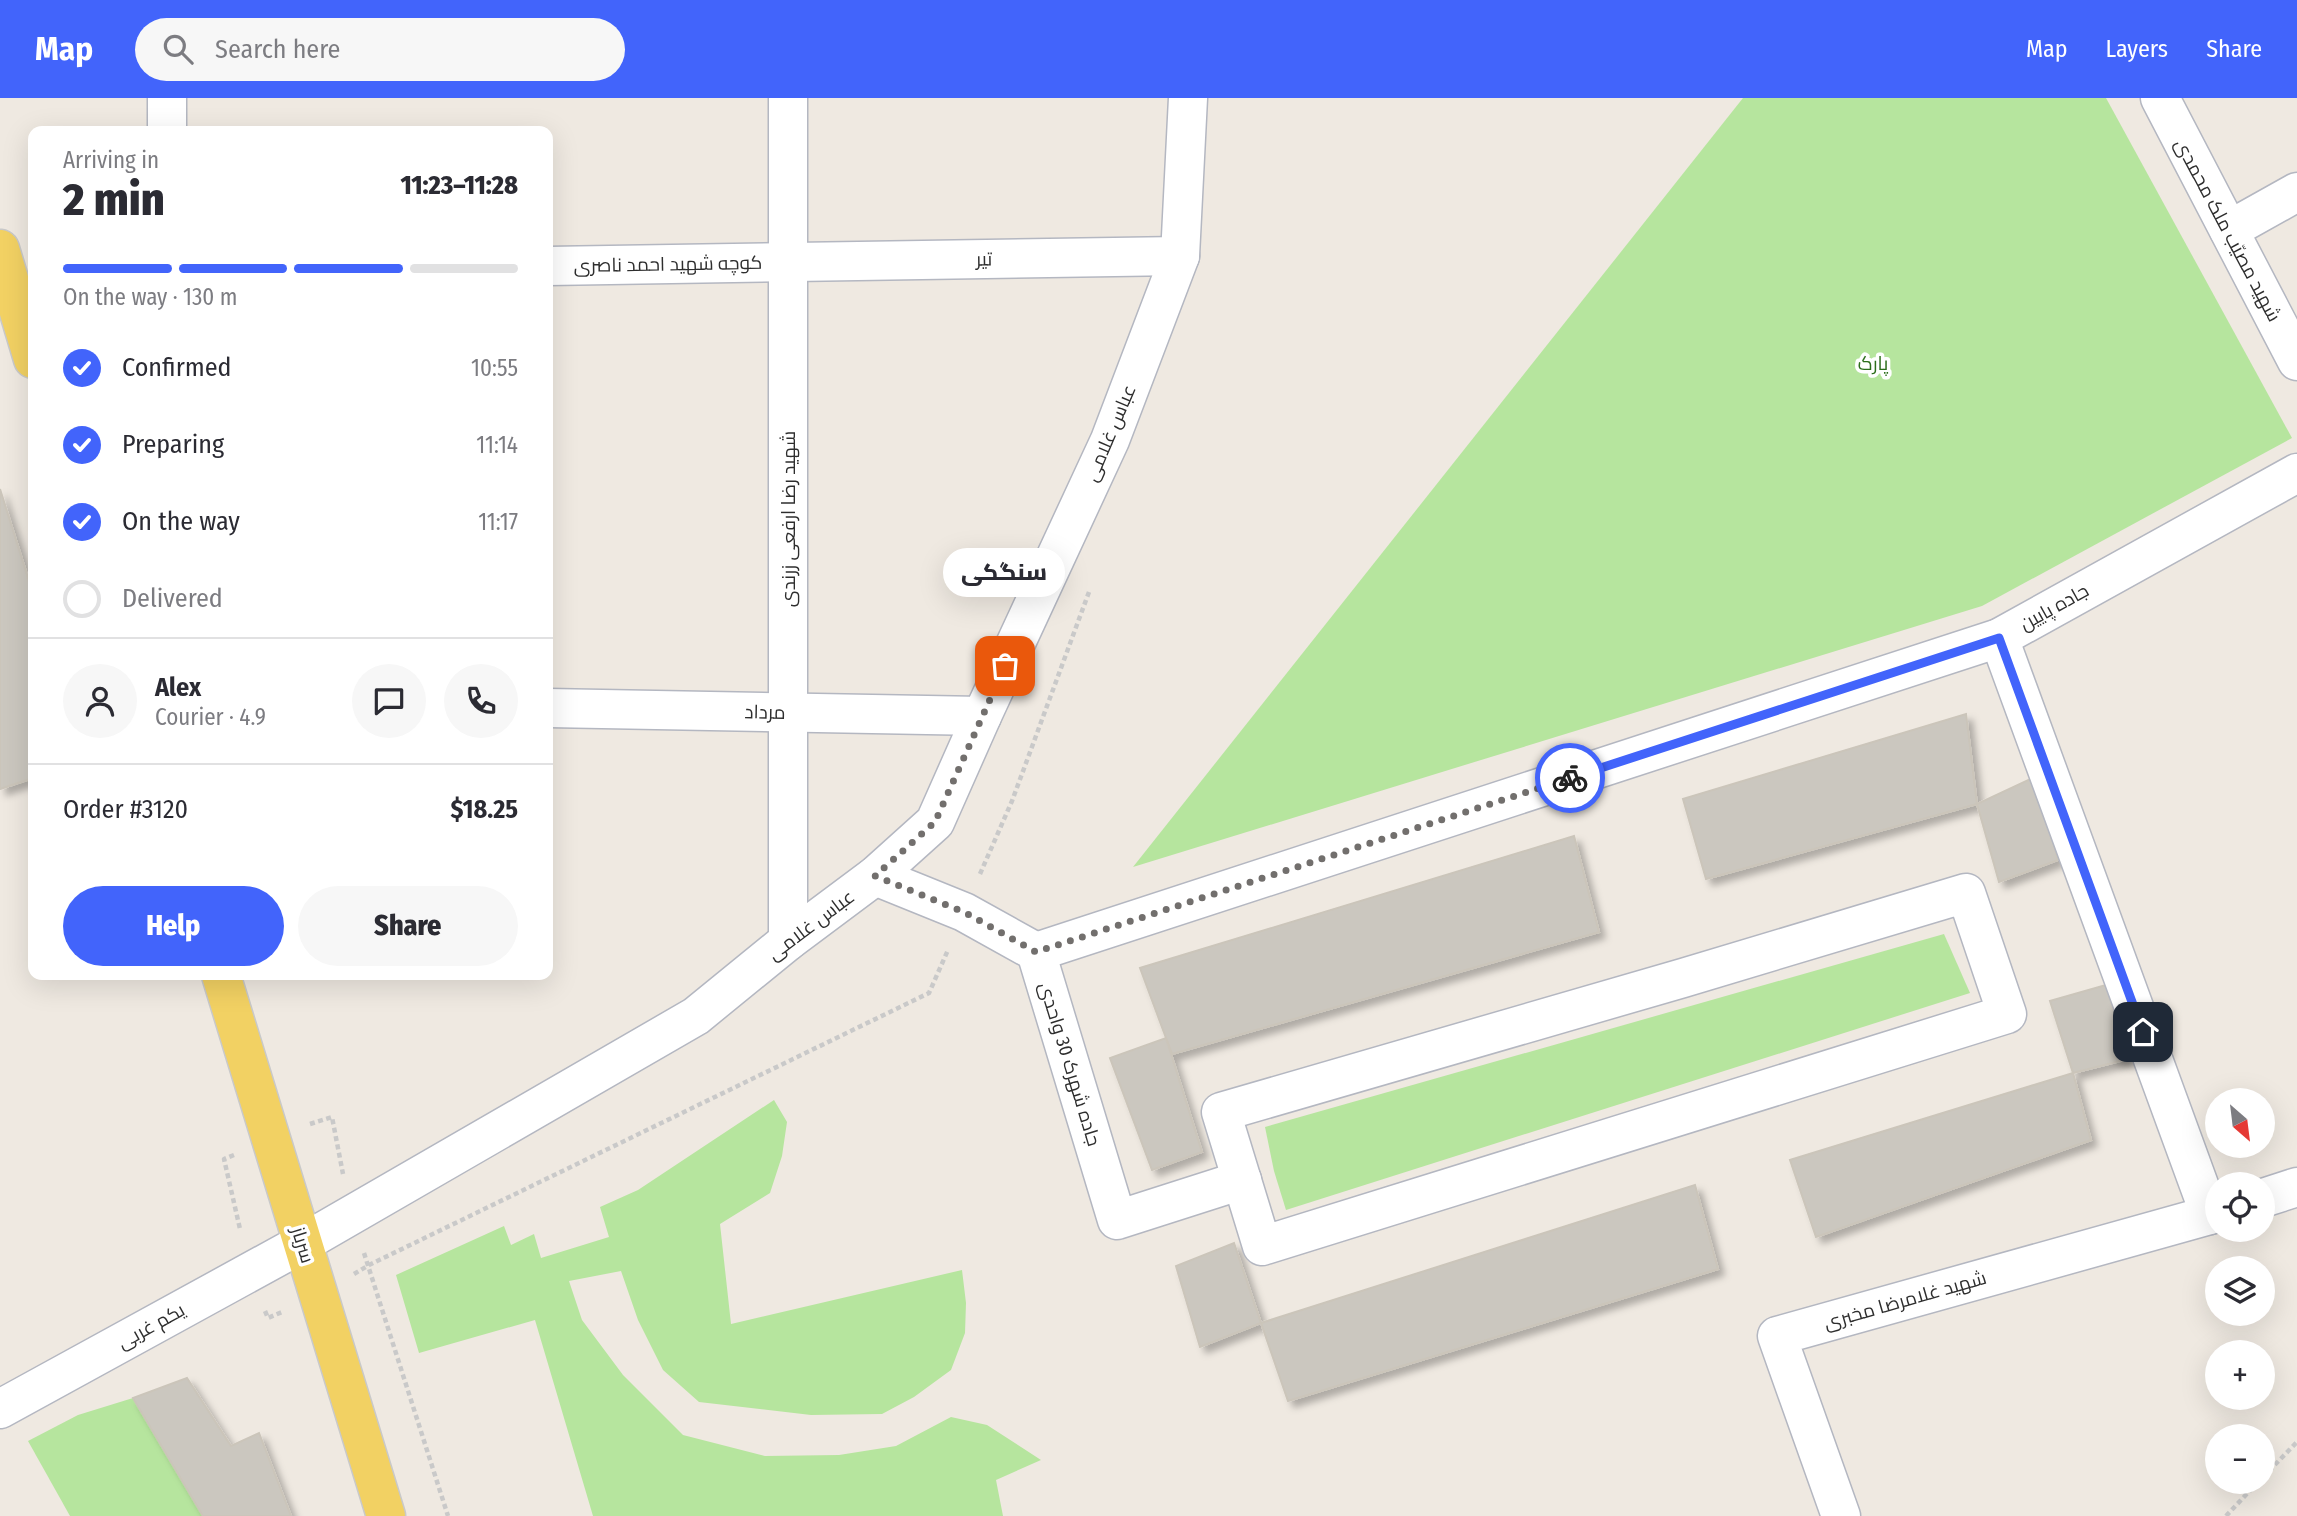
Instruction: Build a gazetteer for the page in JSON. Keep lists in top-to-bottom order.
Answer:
{
  "streets": {
    "main road": ["سرباز"],
    "street": [
      "شهید مصیّب ملک محمدی",
      "تیر",
      "کوچه شهید احمد ناصری",
      "عباس غلامی",
      "شهید رضا ارفعی زرندی",
      "جاده پایین",
      "مرداد",
      "جاده شهرک 30 واحدی",
      "شهید غلامرضا مخبری",
      "یکم غربی"
    ]
  },
  "crossings": [
    ["تیر", "کوچه شهید احمد ناصری"],
    ["تیر", "عباس غلامی"],
    ["تیر", "شهید رضا ارفعی زرندی"],
    ["کوچه شهید احمد ناصری", "شهید رضا ارفعی زرندی"],
    ["عباس غلامی", "شهید رضا ارفعی زرندی"],
    ["عباس غلامی", "مرداد"],
    ["عباس غلامی", "سرباز"],
    ["عباس غلامی", "یکم غربی"],
    ["شهید رضا ارفعی زرندی", "مرداد"],
    ["جاده پایین", "جاده شهرک 30 واحدی"],
    ["سرباز", "یکم غربی"]
  ],
  "parks": ["پارک"],
  "places": ["سنگکی"],
  "north": "bottom right",
  "page": {
    "header": "Map",
    "search": "Search here",
    "nav": ["Map", "Layers", "Share"],
    "heading": ["2 min", "Arriving in", "11:23–11:28"],
    "panel": [
      "Alex",
      "Courier · 4.9",
      "Order #3120",
      "$18.25"
    ],
    "bar": "On the way · 130 m",
    "list": [
      ["Confirmed", "10:55"],
      ["Preparing", "11:14"],
      ["On the way", "11:17"],
      "Delivered"
    ],
    "bubble": "سنگکی",
    "buttons": ["Help", "Share"],
    "map_buttons": ["+", "−"]
  }
}
